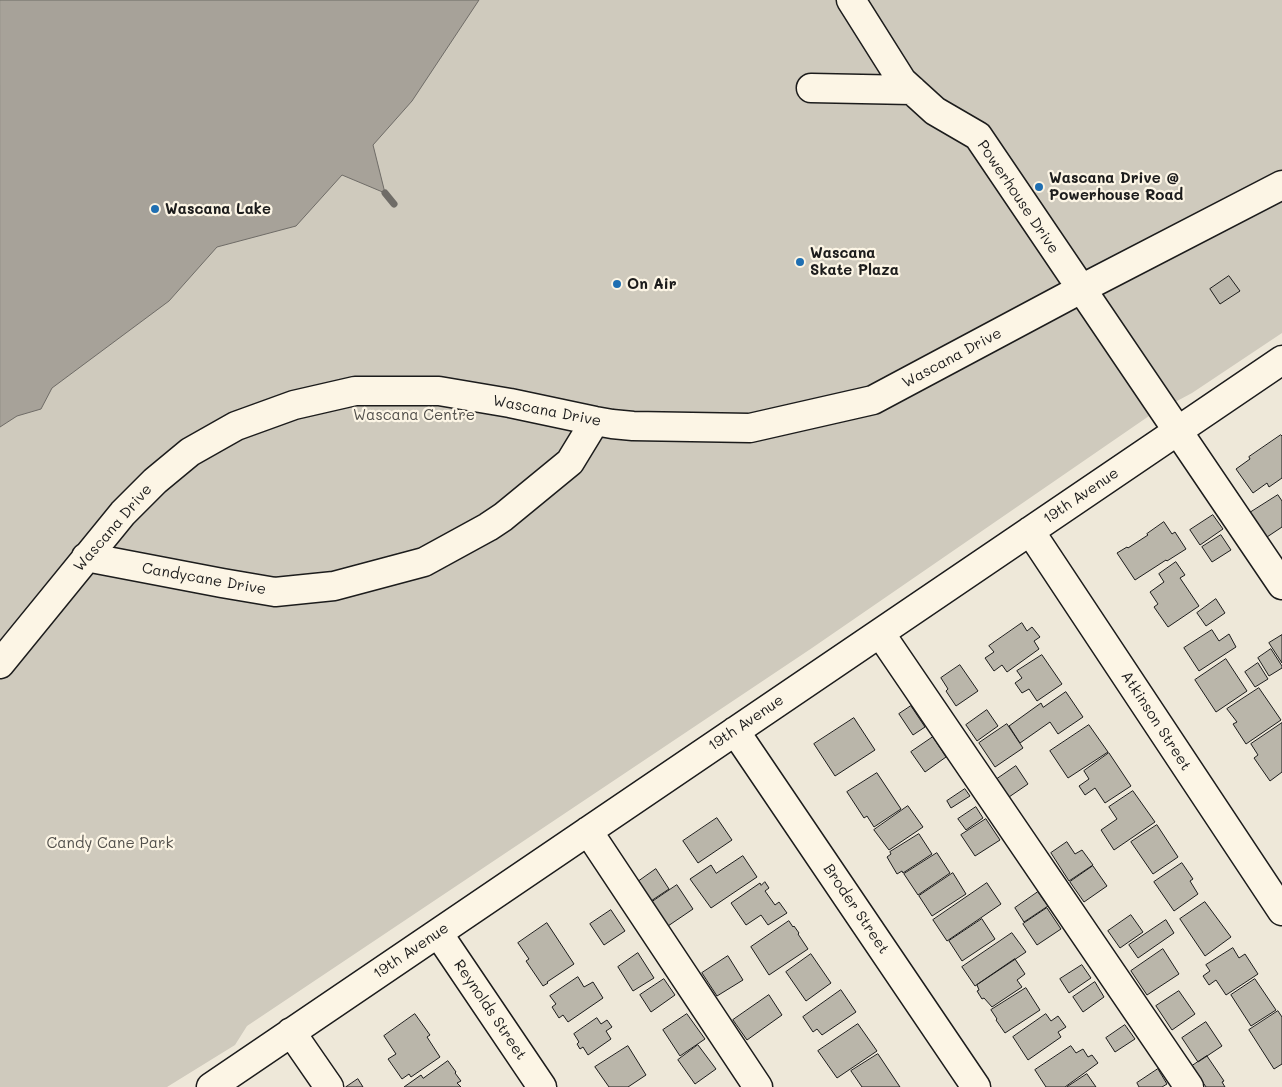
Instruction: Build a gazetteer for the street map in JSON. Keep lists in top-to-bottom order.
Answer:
{
  "streets": {
    "street": [
      "Powerhouse Drive",
      "Wascana Drive",
      "19th Avenue",
      "Candycane Drive",
      "Atkinson Street",
      "Broder Street",
      "Reynolds Street"
    ]
  },
  "crossings": [
    ["Powerhouse Drive", "Wascana Drive"],
    ["Wascana Drive", "Candycane Drive"],
    ["19th Avenue", "Atkinson Street"],
    ["19th Avenue", "Broder Street"],
    ["19th Avenue", "Reynolds Street"]
  ],
  "parks": ["Wascana Centre", "Candy Cane Park"],
  "places": [
    "Wascana Drive @ Powerhouse Road",
    "Wascana Lake",
    "Wascana Skate Plaza",
    "On Air"
  ]
}
